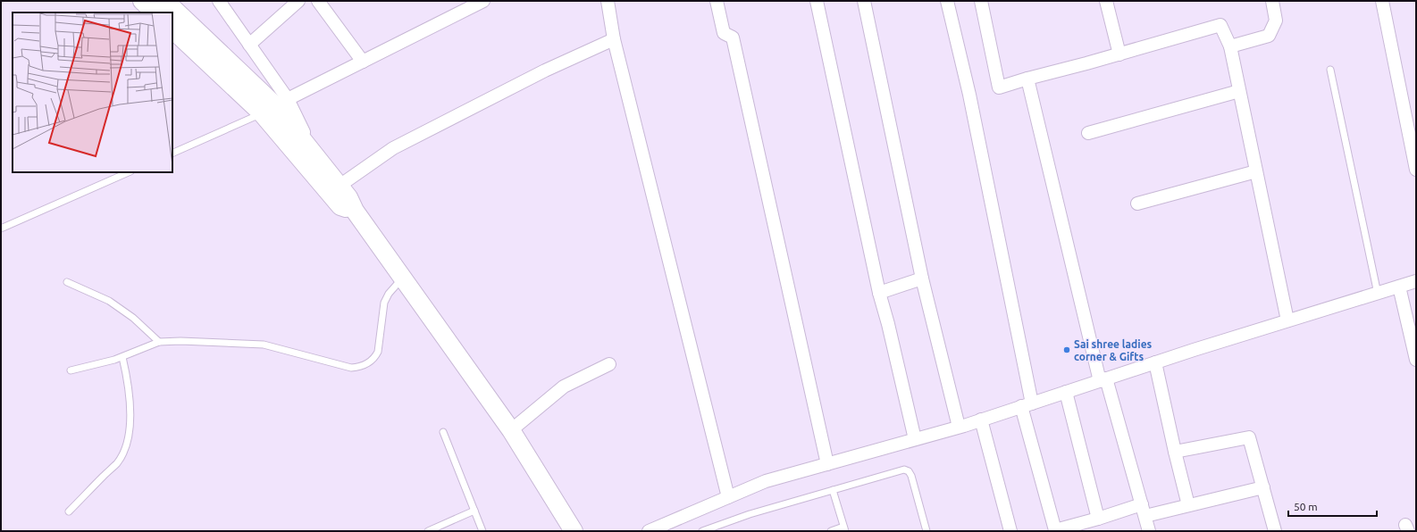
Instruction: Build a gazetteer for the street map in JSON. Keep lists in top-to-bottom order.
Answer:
{
  "places": ["Sai shree ladies corner & Gifts"],
  "scale_bar": "50 m"
}
